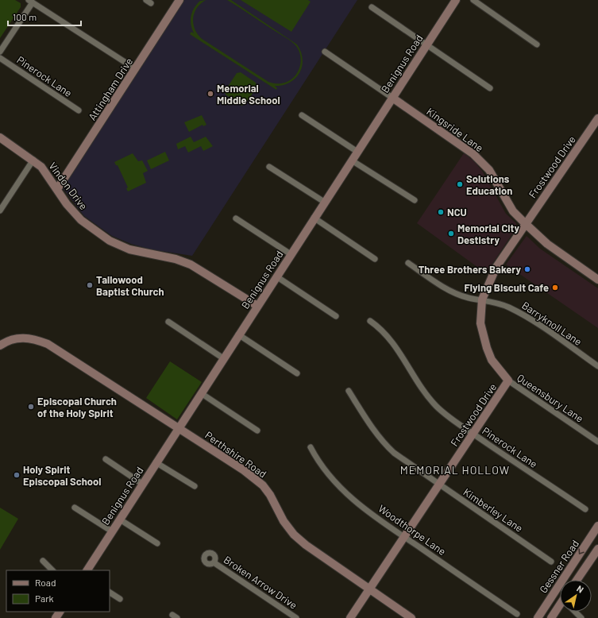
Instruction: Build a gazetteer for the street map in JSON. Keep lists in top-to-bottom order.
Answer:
{
  "streets": {
    "street": [
      "Benignus Road",
      "Pinerock Lane",
      "Attingham Drive",
      "Kingsride Lane",
      "Frostwood Drive",
      "Vindon Drive",
      "Barryknoll Lane",
      "Queensbury Lane",
      "Perthshire Road",
      "Kimberley Lane",
      "Woodthorpe Lane",
      "Gessner Road",
      "Broken Arrow Drive"
    ]
  },
  "crossings": [
    ["Benignus Road", "Kingsride Lane"],
    ["Benignus Road", "Vindon Drive"],
    ["Benignus Road", "Perthshire Road"],
    ["Pinerock Lane", "Frostwood Drive"],
    ["Attingham Drive", "Vindon Drive"],
    ["Kingsride Lane", "Frostwood Drive"],
    ["Frostwood Drive", "Barryknoll Lane"],
    ["Frostwood Drive", "Queensbury Lane"],
    ["Frostwood Drive", "Perthshire Road"],
    ["Frostwood Drive", "Kimberley Lane"],
    ["Frostwood Drive", "Woodthorpe Lane"]
  ],
  "districts": ["MEMORIAL HOLLOW"],
  "places": [
    "Memorial Middle School",
    "Solutions Education",
    "NCU",
    "Memorial City Destistry",
    "Three Brothers Bakery",
    "Tallowood Baptist Church",
    "Flying Biscuit Cafe",
    "Episcopal Church of the Holy Spirit",
    "Holy Spirit Episcopal School"
  ],
  "legend": ["Road", "Park"],
  "scale_bar": "100 m",
  "north": "top right"
}
